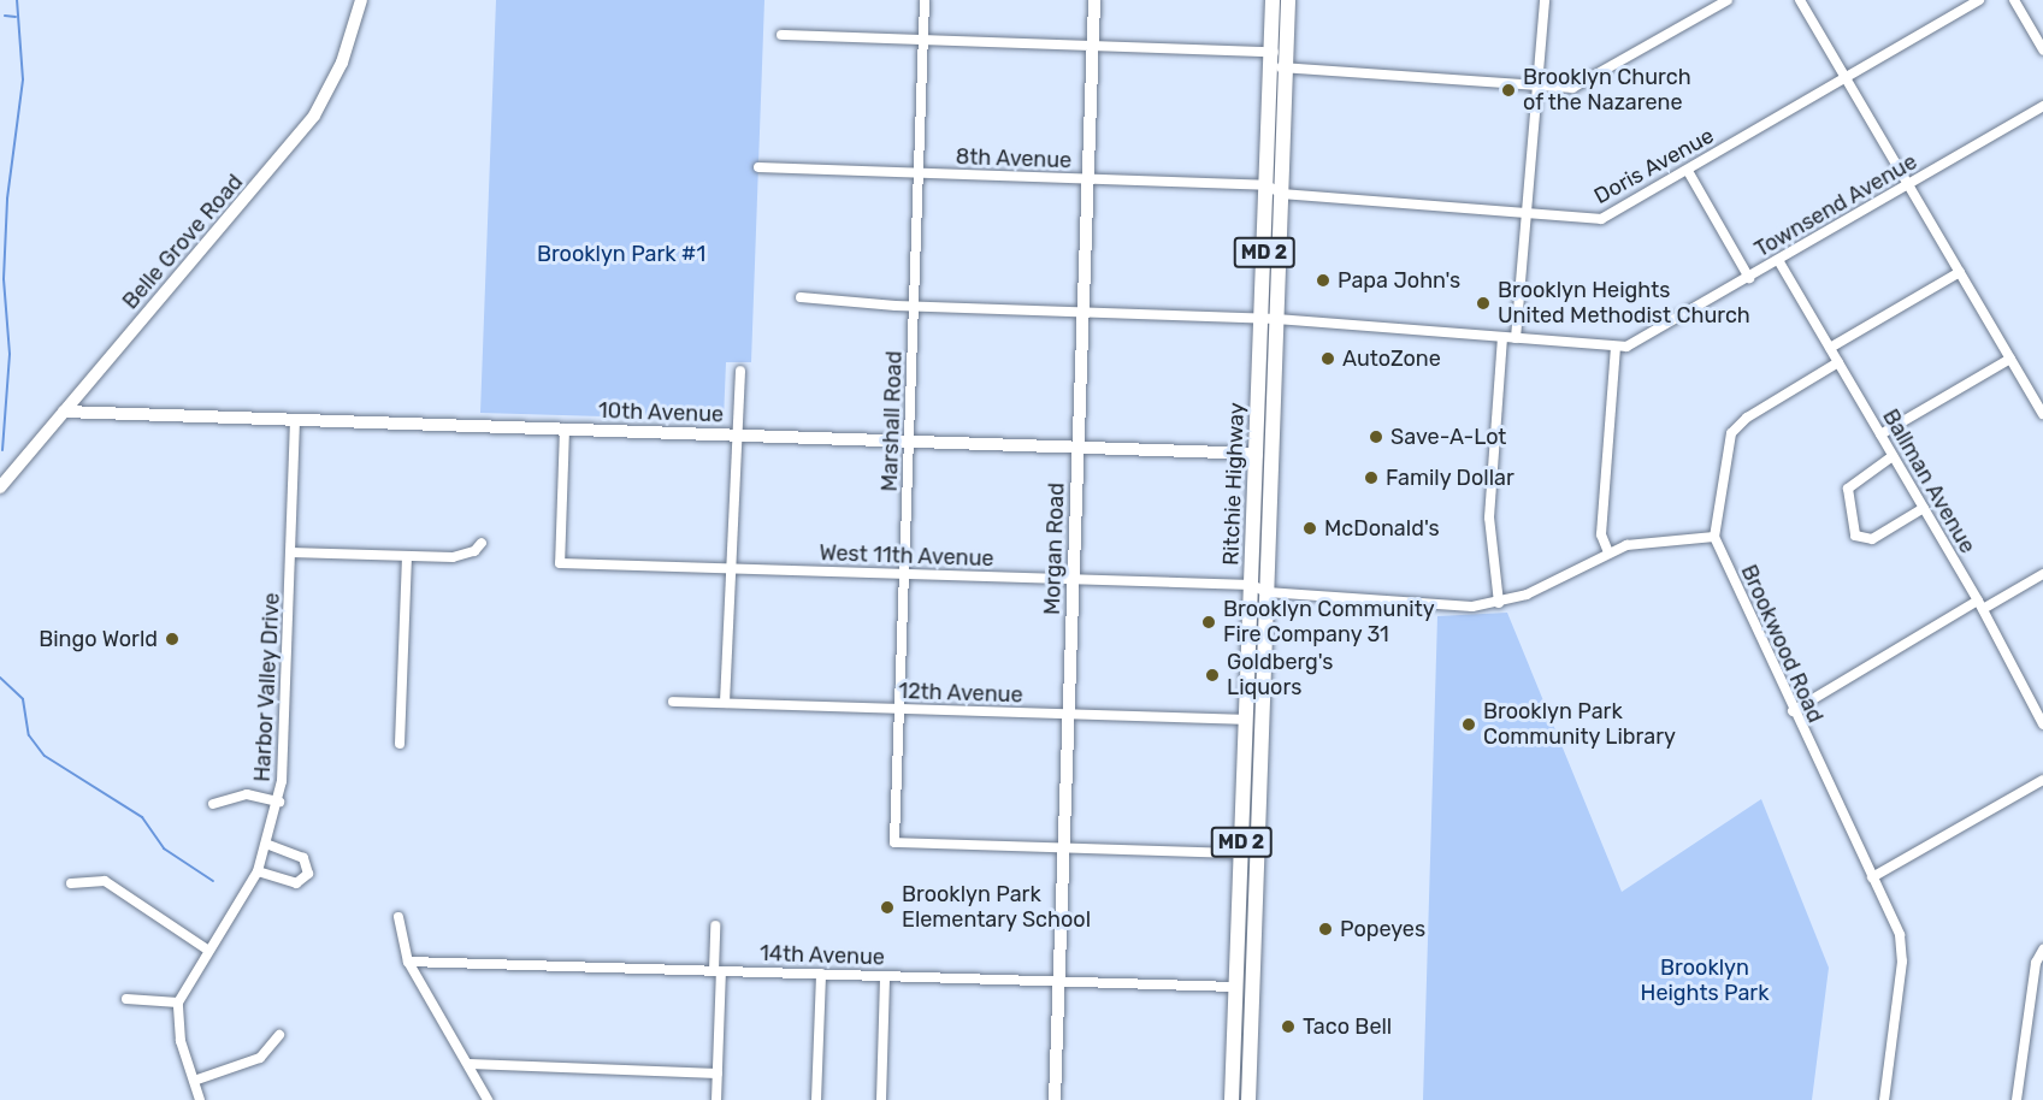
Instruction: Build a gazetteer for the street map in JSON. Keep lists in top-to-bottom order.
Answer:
{
  "streets": {
    "main road": ["MD 2", "Ritchie Highway"],
    "street": [
      "8th Avenue",
      "Doris Avenue",
      "Townsend Avenue",
      "Belle Grove Road",
      "10th Avenue",
      "Marshall Road",
      "Ballman Avenue",
      "Morgan Road",
      "West 11th Avenue",
      "Brookwood Road",
      "Harbor Valley Drive",
      "12th Avenue",
      "14th Avenue"
    ]
  },
  "crossings": [
    ["8th Avenue", "Doris Avenue"],
    ["8th Avenue", "Marshall Road"],
    ["8th Avenue", "Ritchie Highway"],
    ["8th Avenue", "Morgan Road"],
    ["Doris Avenue", "Ritchie Highway"],
    ["Townsend Avenue", "Marshall Road"],
    ["Townsend Avenue", "Ballman Avenue"],
    ["Townsend Avenue", "Ritchie Highway"],
    ["Townsend Avenue", "Morgan Road"],
    ["Belle Grove Road", "10th Avenue"],
    ["10th Avenue", "Marshall Road"],
    ["10th Avenue", "Ritchie Highway"],
    ["10th Avenue", "Morgan Road"],
    ["10th Avenue", "West 11th Avenue"],
    ["10th Avenue", "Harbor Valley Drive"],
    ["Marshall Road", "Morgan Road"],
    ["Marshall Road", "West 11th Avenue"],
    ["Marshall Road", "12th Avenue"],
    ["Ritchie Highway", "West 11th Avenue"],
    ["Ritchie Highway", "12th Avenue"],
    ["Ritchie Highway", "14th Avenue"],
    ["Morgan Road", "West 11th Avenue"],
    ["Morgan Road", "12th Avenue"],
    ["Morgan Road", "14th Avenue"]
  ],
  "parks": ["Brooklyn Park #1", "Brooklyn Heights Park"],
  "places": [
    "Brooklyn Church of the Nazarene",
    "Papa John's",
    "Brooklyn Heights United Methodist Church",
    "AutoZone",
    "Save-A-Lot",
    "Family Dollar",
    "McDonald's",
    "Brooklyn Community Fire Company 31",
    "Bingo World",
    "Goldberg's Liquors",
    "Brooklyn Park Community Library",
    "Brooklyn Park Elementary School",
    "Popeyes",
    "Taco Bell"
  ]
}
